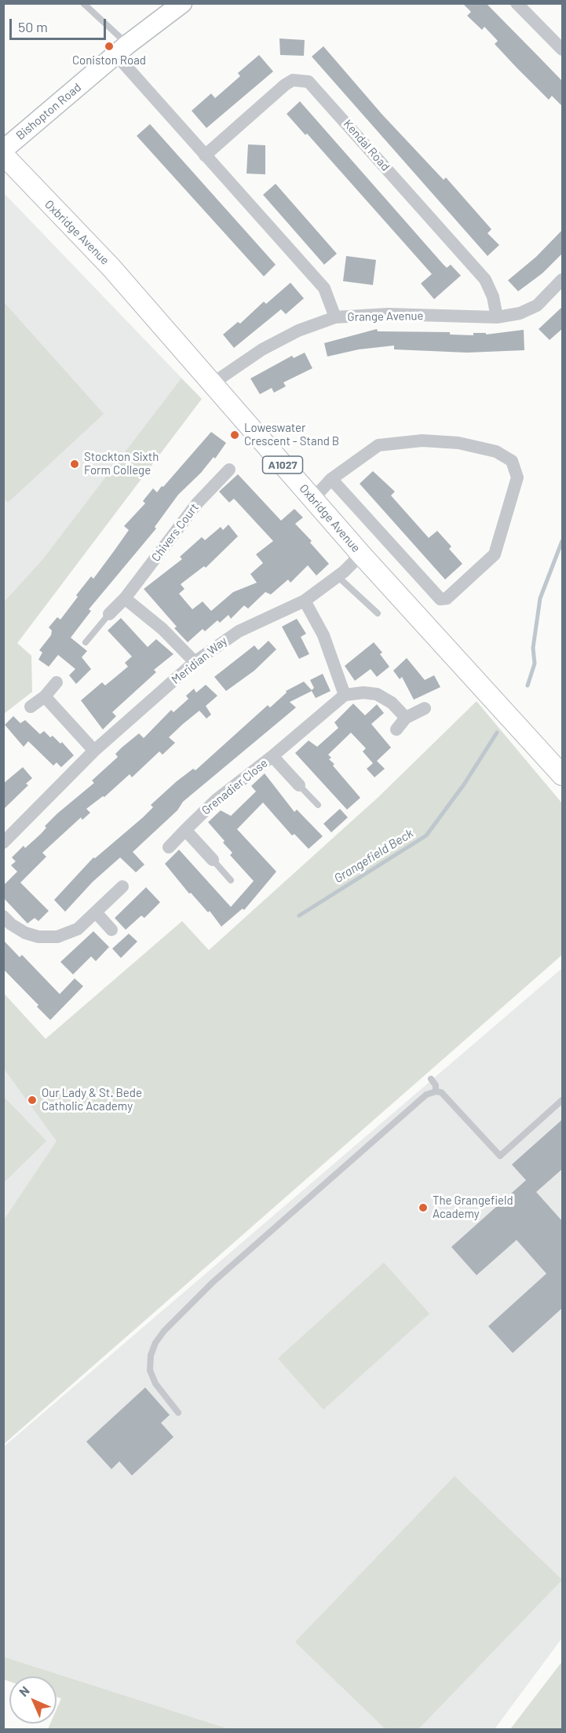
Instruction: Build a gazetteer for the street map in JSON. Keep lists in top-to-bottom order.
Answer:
{
  "streets": {
    "main road": ["Oxbridge Avenue", "A1027"],
    "street": [
      "Bishopton Road",
      "Kendal Road",
      "Grange Avenue",
      "Chivers Court",
      "Meridian Way",
      "Grenadier Close"
    ]
  },
  "crossings": [
    ["Kendal Road", "Grange Avenue"],
    ["Oxbridge Avenue", "Grange Avenue"],
    ["Oxbridge Avenue", "Meridian Way"]
  ],
  "water": ["Grangefield Beck"],
  "places": [
    "Coniston Road",
    "Loweswater Crescent - Stand B",
    "Stockton Sixth Form College",
    "Our Lady & St. Bede Catholic Academy",
    "The Grangefield Academy"
  ],
  "scale_bar": "50 m",
  "north": "top left"
}
